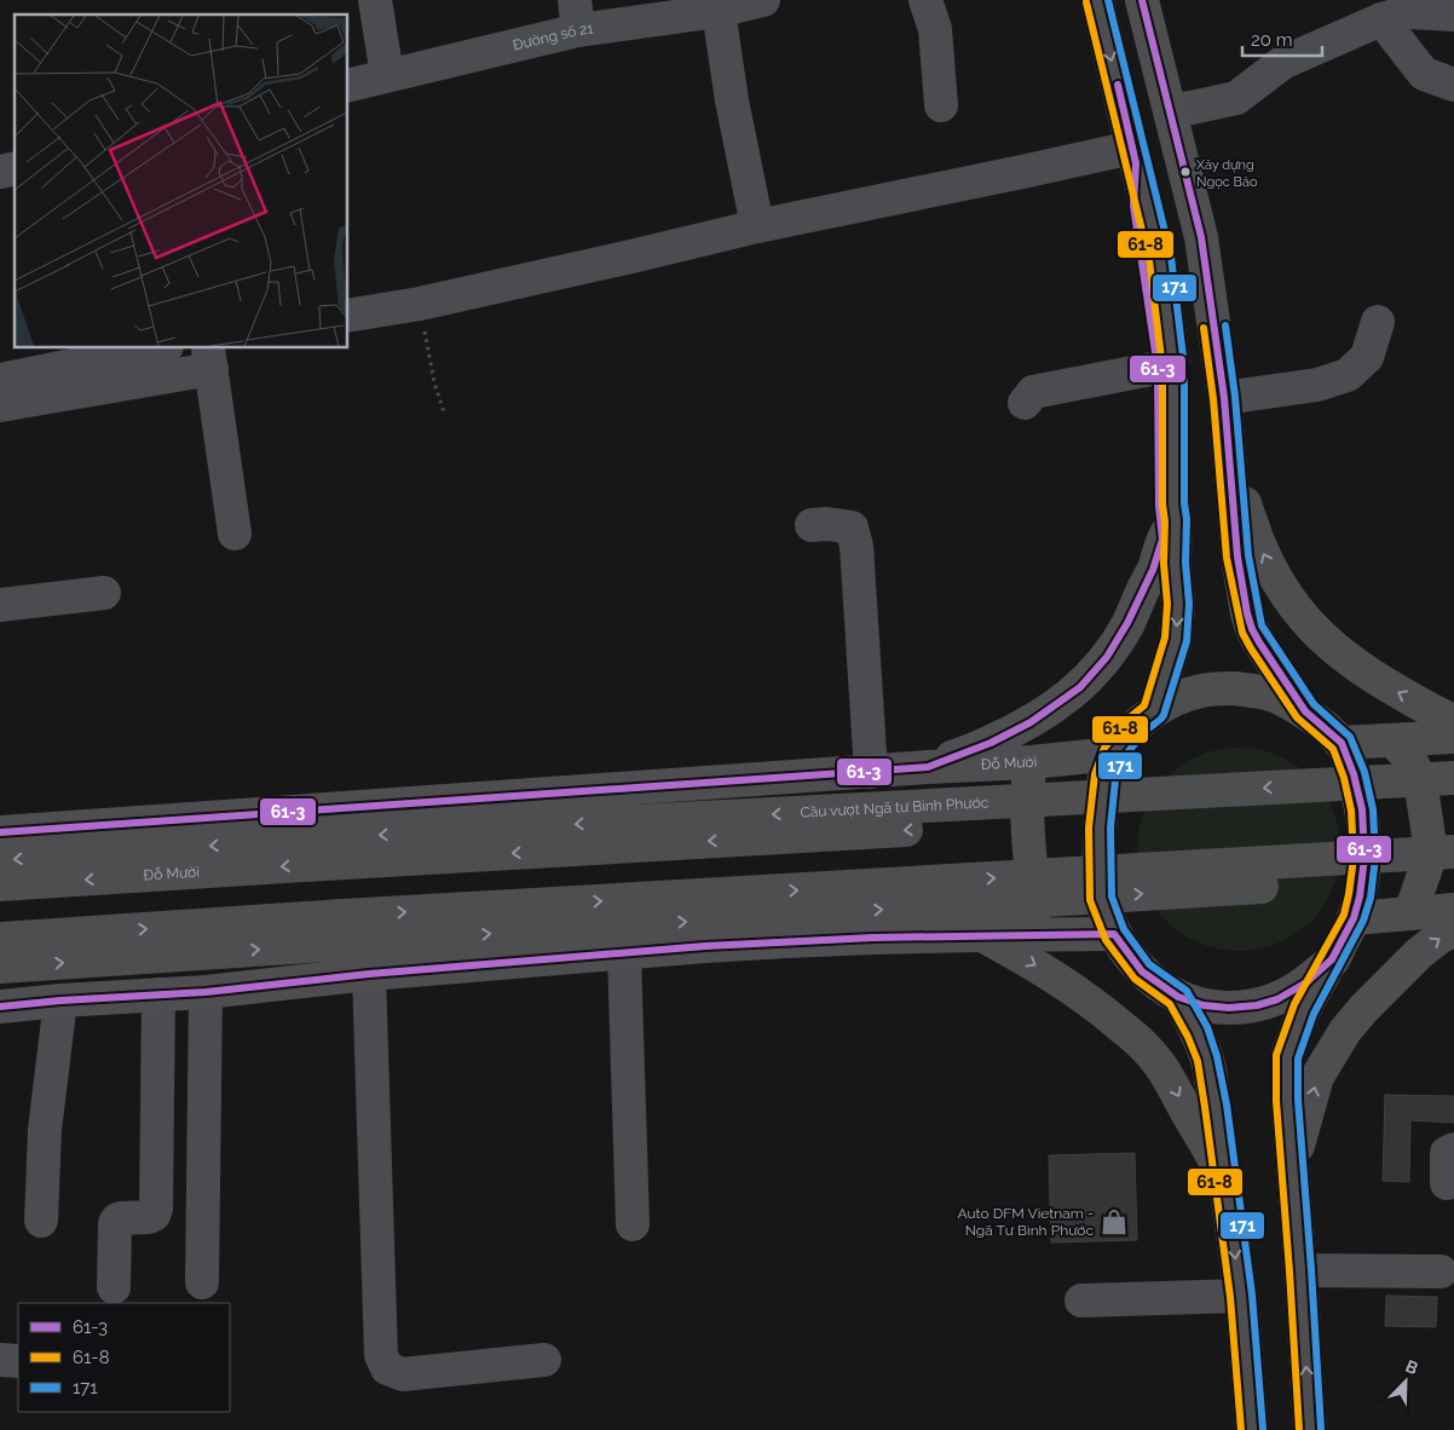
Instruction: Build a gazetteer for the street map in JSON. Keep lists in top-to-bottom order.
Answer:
{
  "streets": {
    "highway": ["Đỗ Mười", "Cầu vượt Ngã tư Bình Phước"],
    "street": ["Đường số 21"]
  },
  "crossings": [
    ["Đỗ Mười", "Cầu vượt Ngã tư Bình Phước"]
  ],
  "places": {
    "other": ["Xây dựng Ngọc Bảo"],
    "shop": ["Auto DFM Vietnam - Ngã Tư Bình Phước"]
  },
  "lines": ["transit line 61-3", "transit line 171", "transit line 61-8"],
  "legend": ["61-3", "61-8", "171"],
  "scale_bar": "20 m",
  "north": "top right"
}
